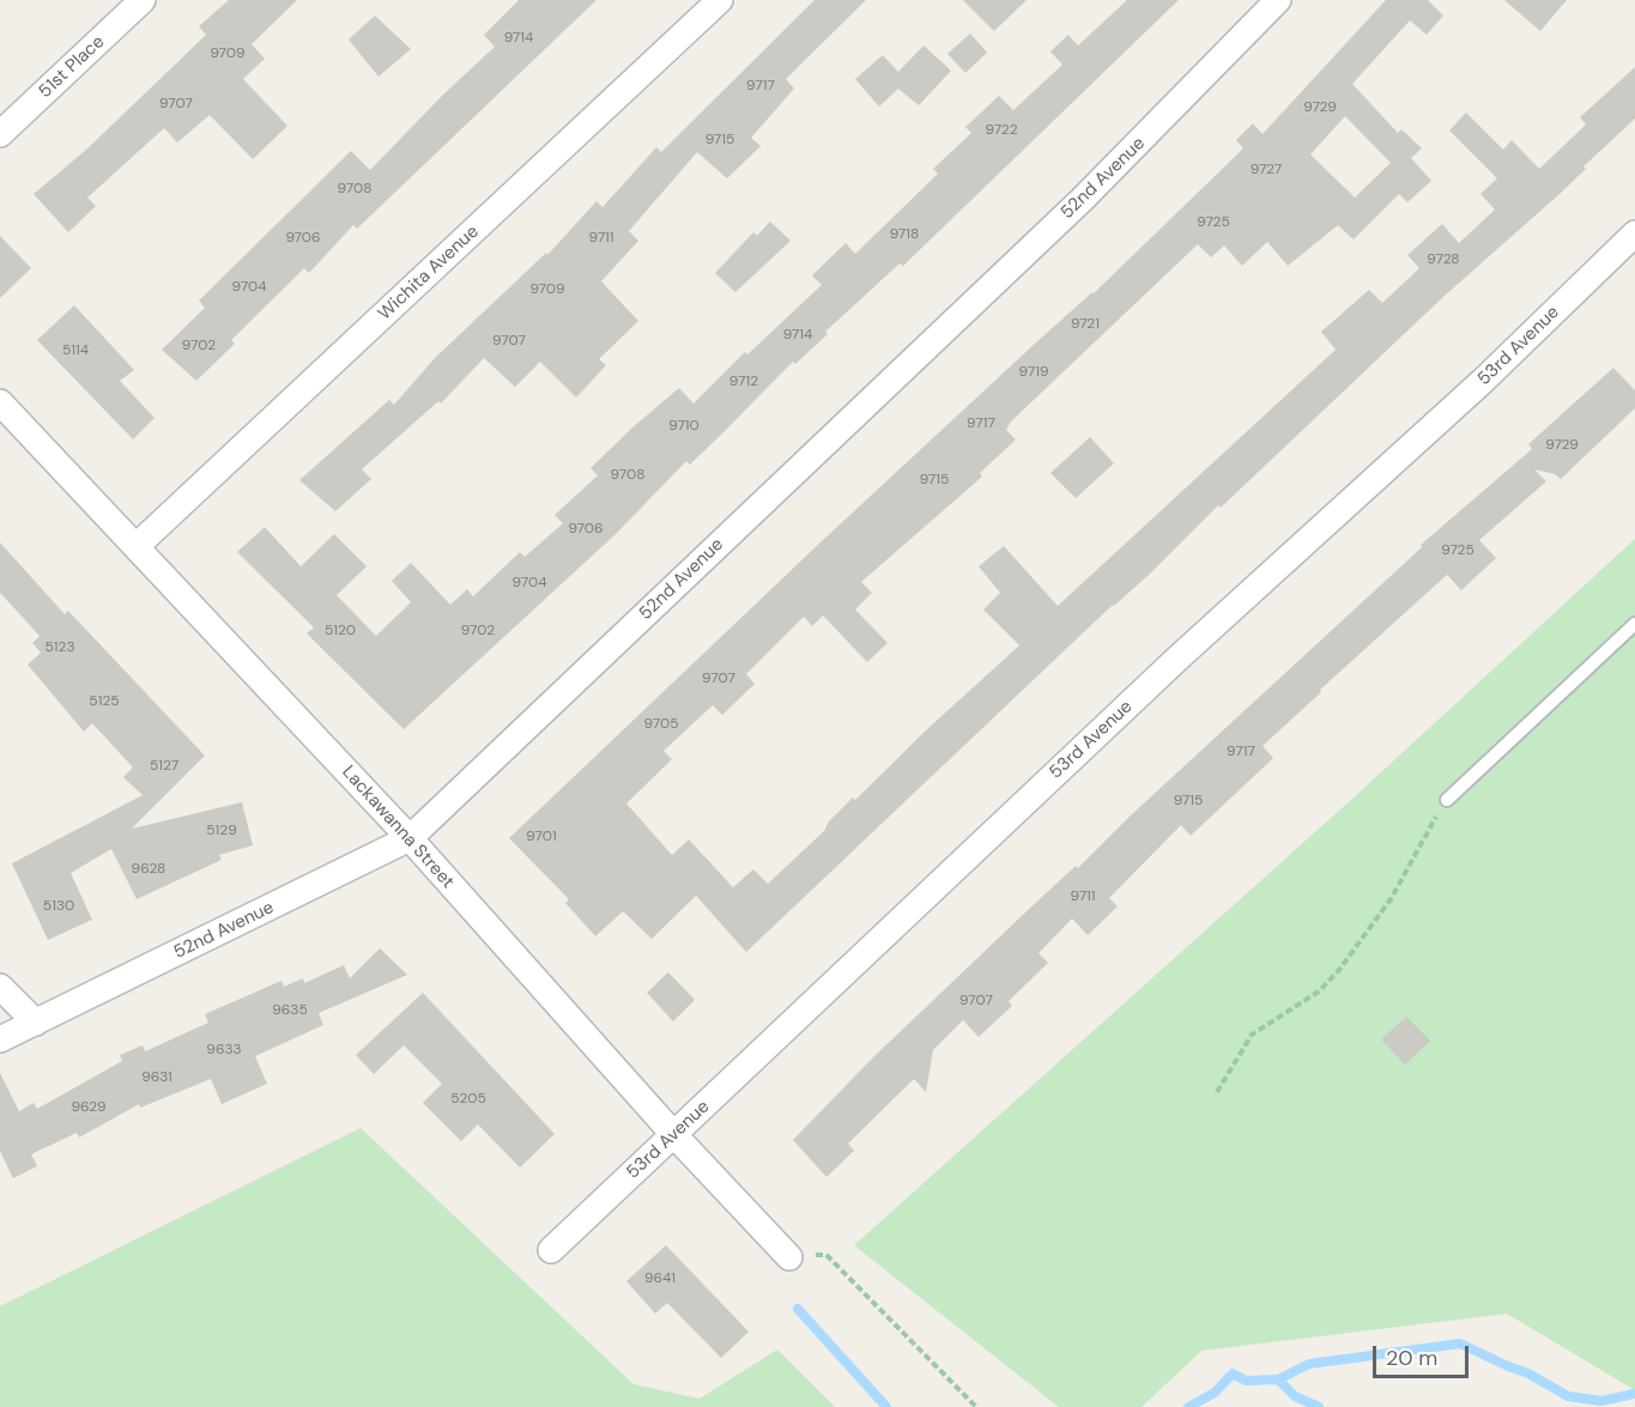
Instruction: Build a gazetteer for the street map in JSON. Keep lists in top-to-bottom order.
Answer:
{
  "streets": {
    "street": [
      "51st Place",
      "52nd Avenue",
      "Wichita Avenue",
      "53rd Avenue",
      "Lackawanna Street"
    ]
  },
  "crossings": [
    ["52nd Avenue", "Lackawanna Street"],
    ["Wichita Avenue", "Lackawanna Street"],
    ["53rd Avenue", "Lackawanna Street"]
  ],
  "house_numbers": [
    "9714",
    "9709",
    "9717",
    "9707",
    "9729",
    "9722",
    "9715",
    "9727",
    "9708",
    "9725",
    "9718",
    "9706",
    "9711",
    "9728",
    "9704",
    "9709",
    "9721",
    "9714",
    "9707",
    "9702",
    "5114",
    "9719",
    "9712",
    "9717",
    "9710",
    "9729",
    "9708",
    "9715",
    "9706",
    "9725",
    "9704",
    "5120",
    "9702",
    "5123",
    "9707",
    "5125",
    "9705",
    "9717",
    "5127",
    "9715",
    "5129",
    "9701",
    "9628",
    "9711",
    "5130",
    "9707",
    "9635",
    "9633",
    "9631",
    "5205",
    "9629",
    "9641"
  ],
  "scale_bar": "20 m"
}
